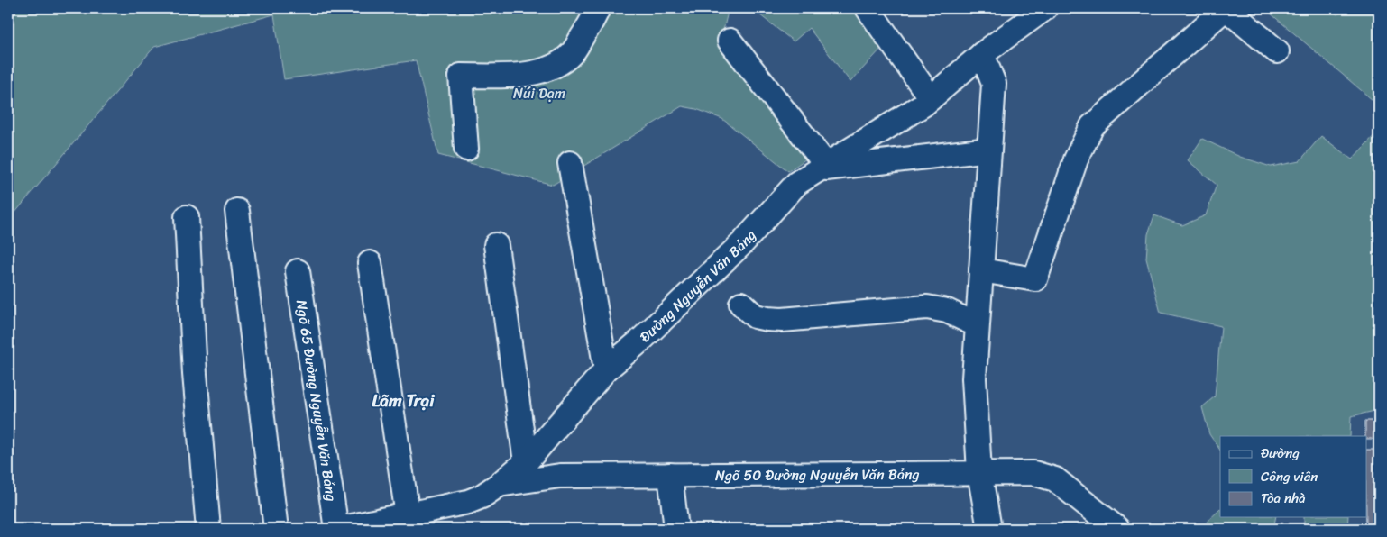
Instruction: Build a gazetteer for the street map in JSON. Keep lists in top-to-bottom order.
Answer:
{
  "streets": {
    "street": ["Đường Nguyễn Văn Bảng", "Ngõ 65 Đường Nguyễn Văn Bảng", "Ngõ 50 Đường Nguyễn Văn Bảng"]
  },
  "crossings": [
    ["Đường Nguyễn Văn Bảng", "Ngõ 65 Đường Nguyễn Văn Bảng"],
    ["Đường Nguyễn Văn Bảng", "Ngõ 50 Đường Nguyễn Văn Bảng"]
  ],
  "districts": ["Lãm Trại"],
  "parks": ["Núi Dạm"],
  "legend": ["Đường", "Công viên", "Tòa nhà"]
}
